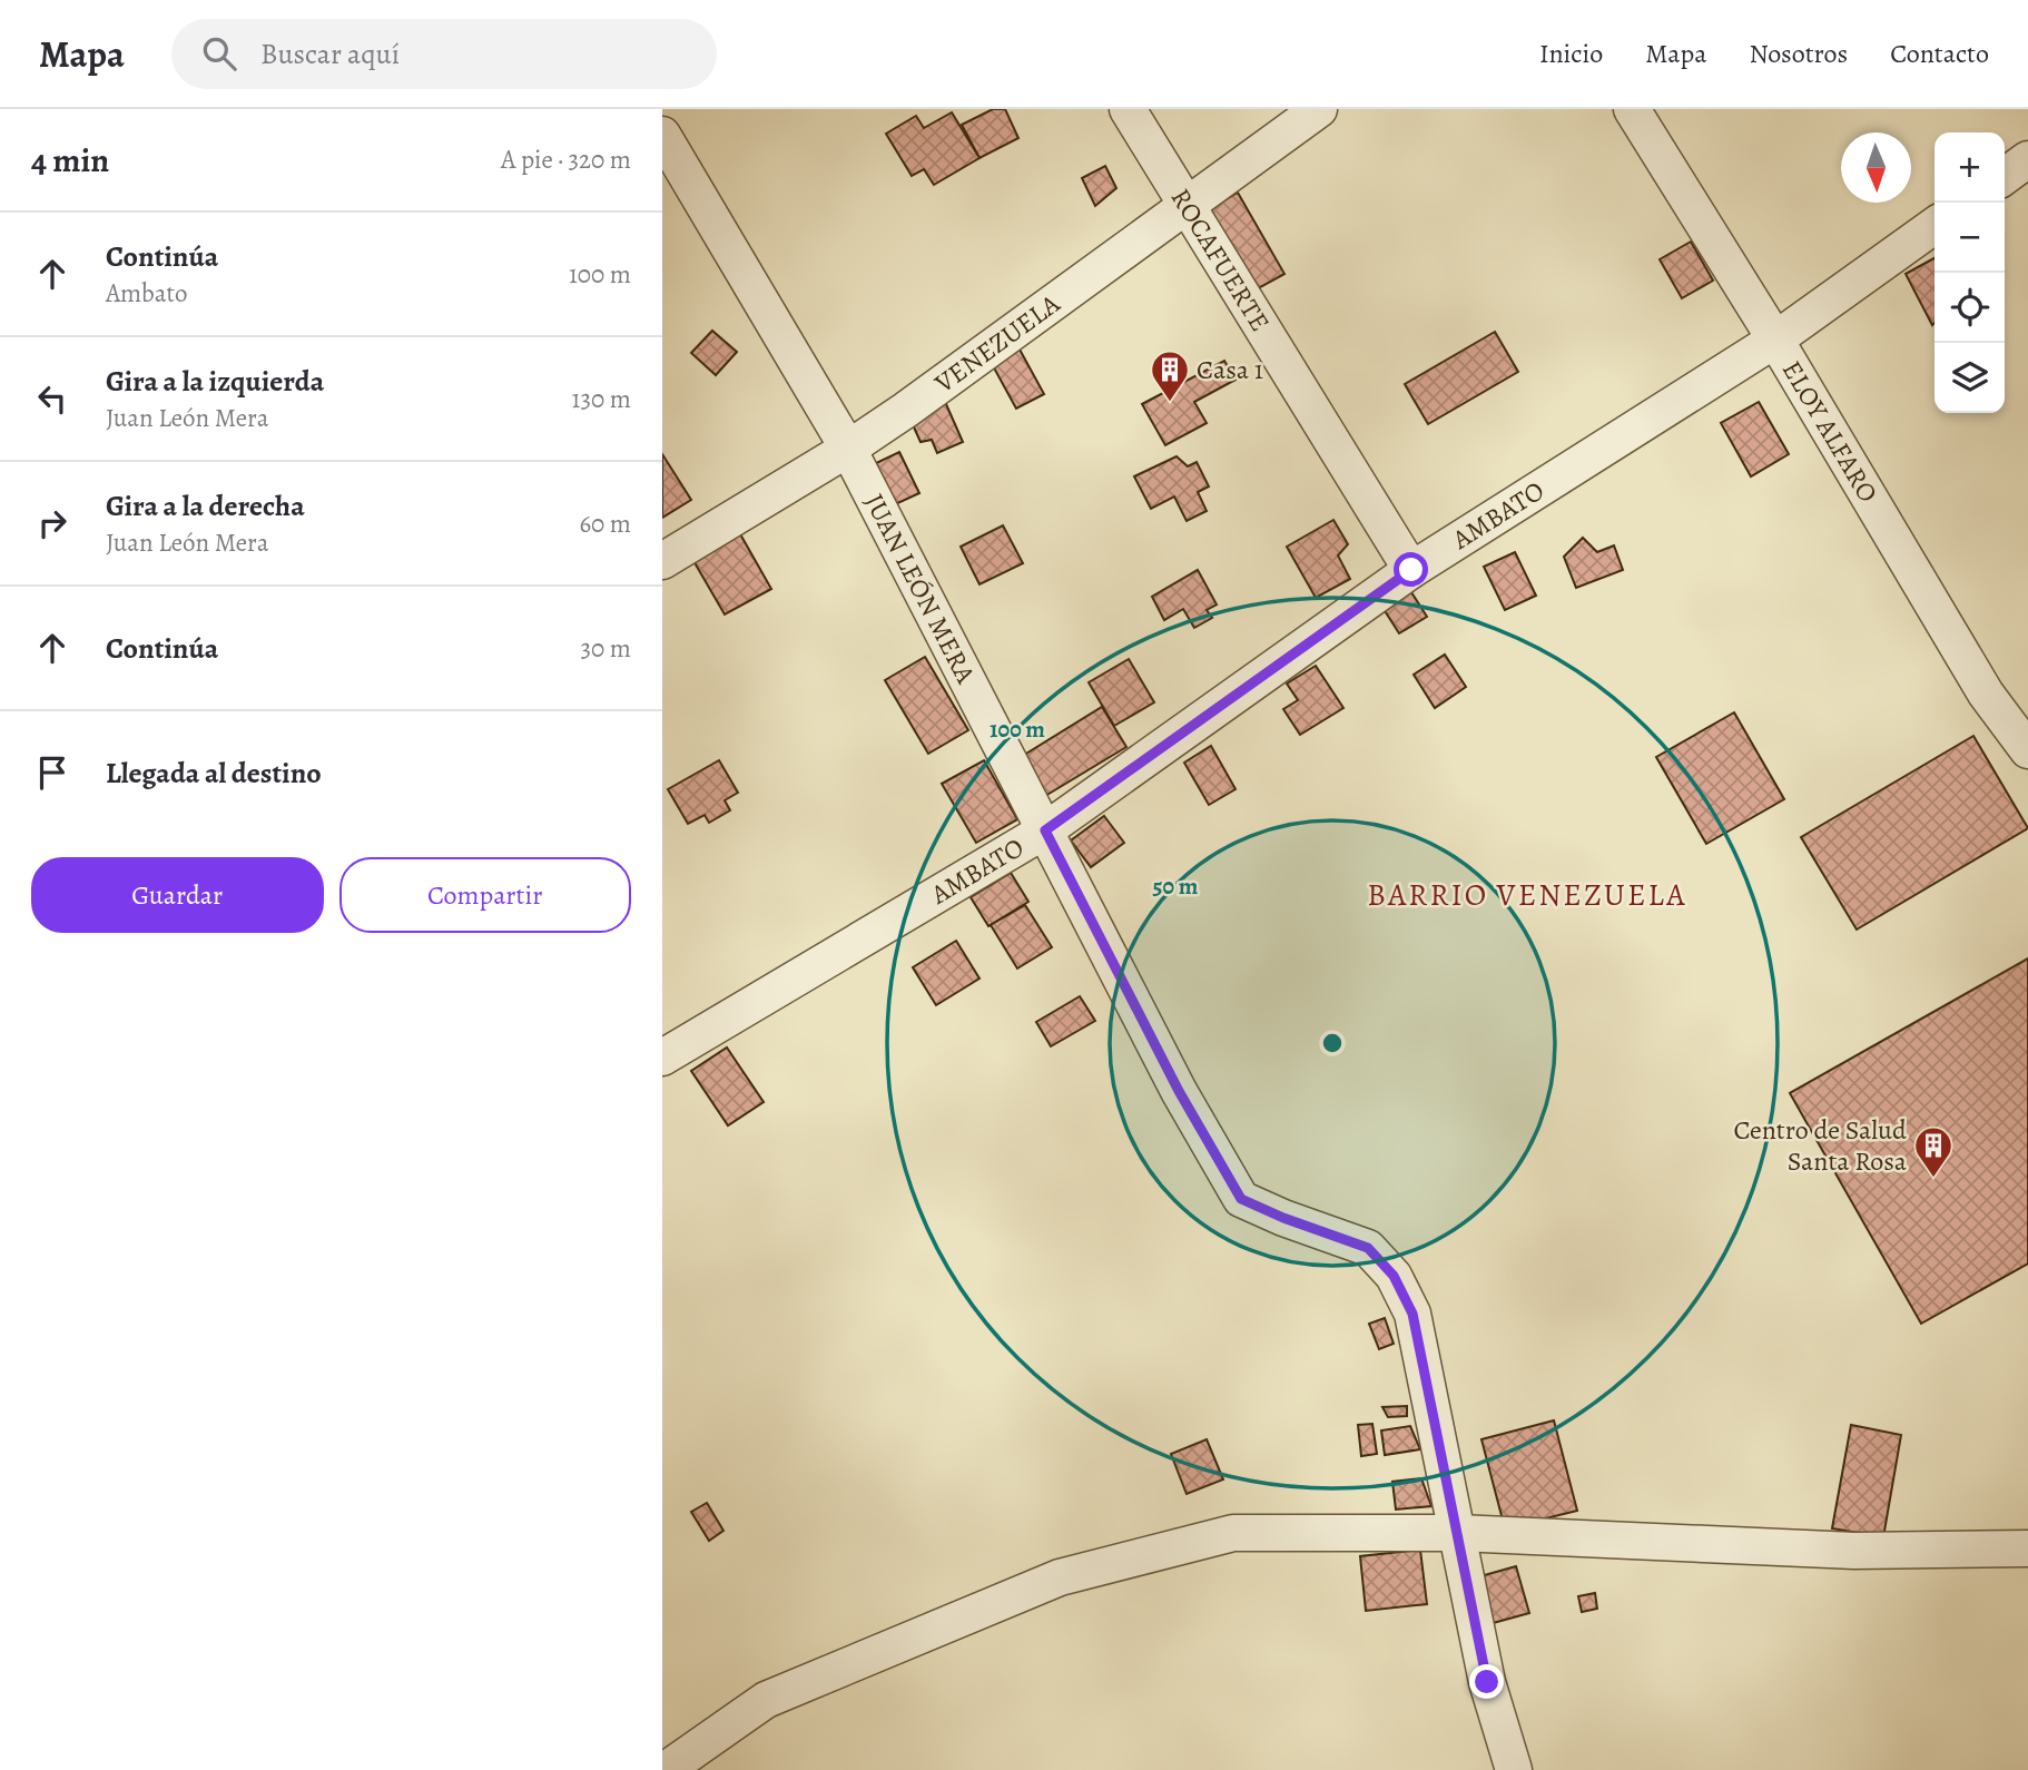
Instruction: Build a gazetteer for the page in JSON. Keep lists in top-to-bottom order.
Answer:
{
  "streets": {
    "street": [
      "ROCAFUERTE",
      "VENEZUELA",
      "ELOY ALFARO",
      "AMBATO",
      "JUAN LEÓN MERA"
    ]
  },
  "crossings": [
    ["ROCAFUERTE", "VENEZUELA"],
    ["ROCAFUERTE", "AMBATO"],
    ["VENEZUELA", "JUAN LEÓN MERA"],
    ["ELOY ALFARO", "AMBATO"],
    ["AMBATO", "JUAN LEÓN MERA"]
  ],
  "districts": ["BARRIO VENEZUELA"],
  "places": {
    "building": ["Casa 1", "Centro de Salud Santa Rosa"]
  },
  "north": "bottom",
  "page": {
    "header": "Mapa",
    "search": "Buscar aquí",
    "nav": [
      "Inicio",
      "Mapa",
      "Nosotros",
      "Contacto"
    ],
    "heading": ["4 min", "A pie · 320 m"],
    "map_buttons": ["+", "−"],
    "list": [
      ["Continúa", "Ambato", "100 m"],
      ["Gira a la izquierda", "Juan León Mera", "130 m"],
      ["Gira a la derecha", "Juan León Mera", "60 m"],
      ["Continúa", "30 m"],
      "Llegada al destino"
    ],
    "buttons": ["Guardar", "Compartir"]
  },
  "rings": ["100 m", "50 m"]
}
